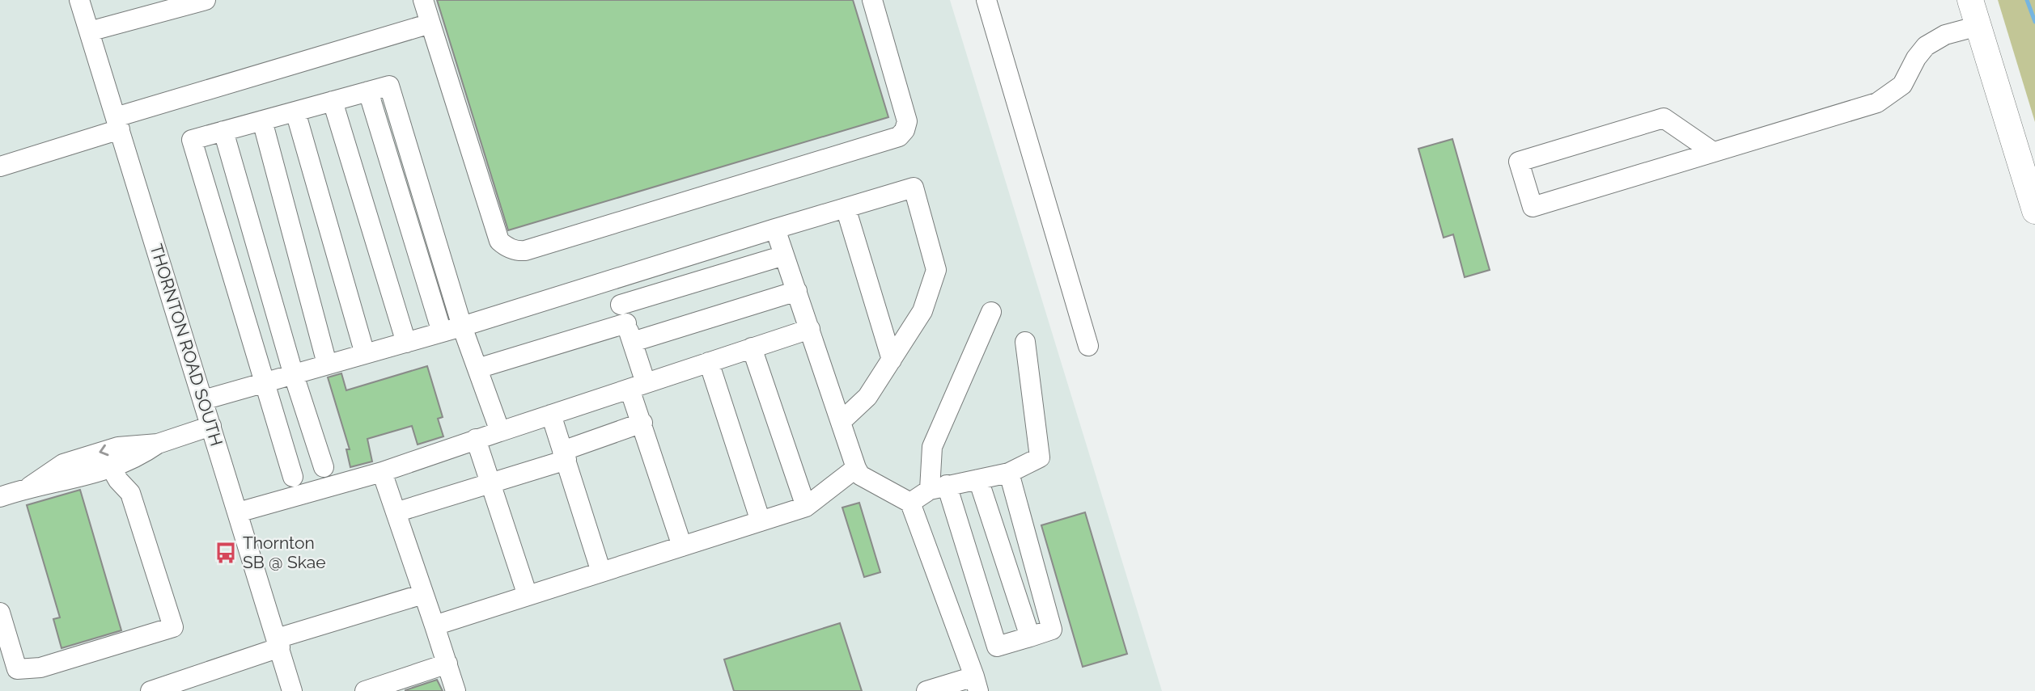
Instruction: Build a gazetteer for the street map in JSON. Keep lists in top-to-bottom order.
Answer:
{
  "streets": {
    "street": ["THORNTON ROAD SOUTH"]
  },
  "places": {
    "bus stop": ["Thornton SB @ Skae"]
  }
}
